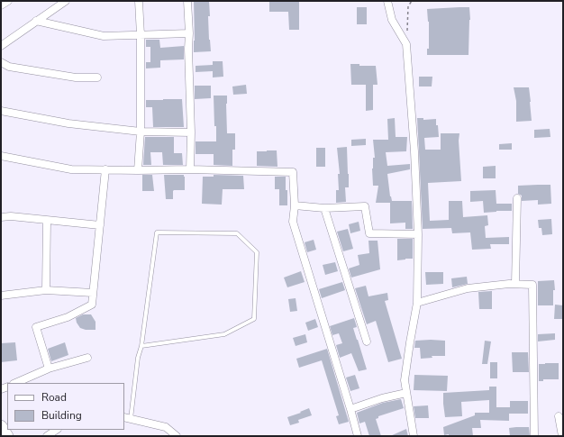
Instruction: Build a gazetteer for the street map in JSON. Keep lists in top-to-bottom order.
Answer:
{
  "legend": ["Road", "Building"]
}
